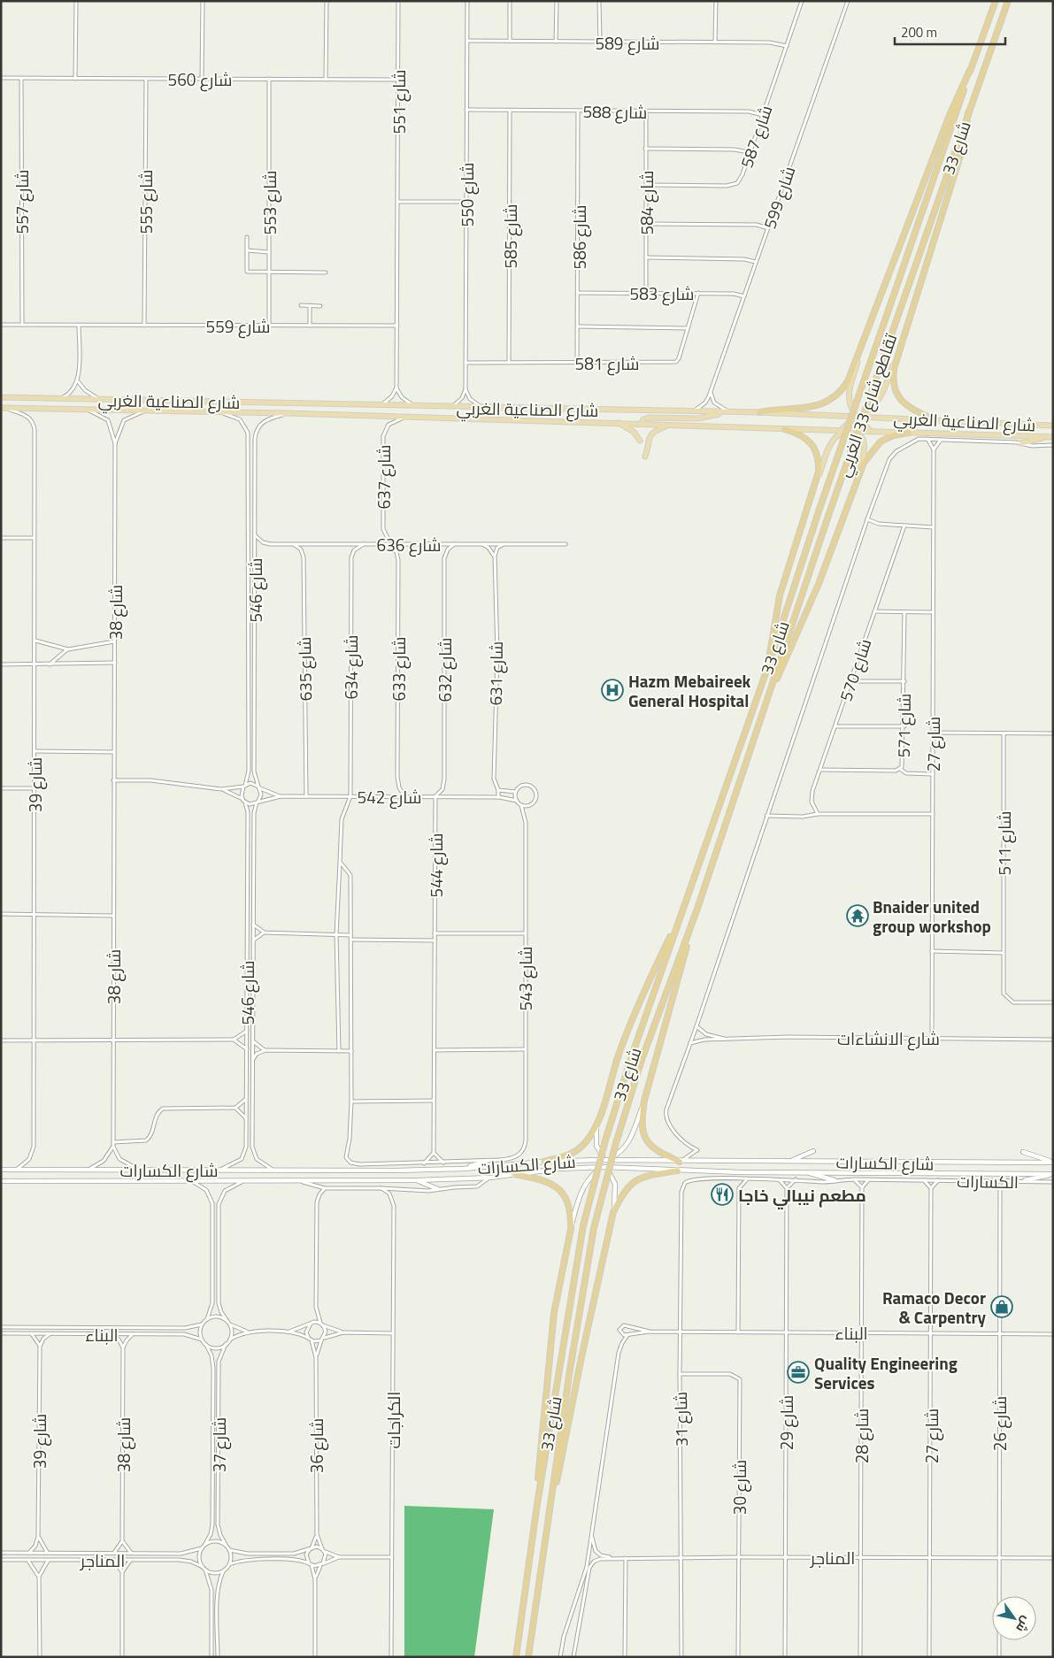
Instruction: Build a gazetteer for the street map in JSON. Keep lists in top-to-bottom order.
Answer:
{
  "streets": {
    "highway": ["شارع 33", "تقاطع شارع 33 الغربي"],
    "main road": ["شارع الصناعية الغربي"],
    "street": [
      "شارع 589",
      "شارع 560",
      "شارع 551",
      "شارع 588",
      "شارع 587",
      "شارع 550",
      "شارع 599",
      "شارع 557",
      "شارع 555",
      "شارع 553",
      "شارع 584",
      "شارع 585",
      "شارع 586",
      "شارع 583",
      "شارع 559",
      "شارع 581",
      "شارع 637",
      "شارع 636",
      "شارع 546",
      "شارع 38",
      "شارع 634",
      "شارع 635",
      "شارع 633",
      "شارع 632",
      "شارع 570",
      "شارع 631",
      "شارع 571",
      "شارع 27",
      "شارع 39",
      "شارع 542",
      "شارع 511",
      "شارع 544",
      "شارع 543",
      "شارع الانشاءات",
      "شارع الكسارات",
      "الكسارات",
      "البناء",
      "شارع 31",
      "الكراجات",
      "شارع 29",
      "شارع 26",
      "شارع 28",
      "شارع 37",
      "شارع 36",
      "شارع 30",
      "المناجر"
    ]
  },
  "crossings": [
    ["شارع 589", "شارع 587"],
    ["شارع 589", "شارع 550"],
    ["شارع 560", "شارع 551"],
    ["شارع 560", "شارع 557"],
    ["شارع 560", "شارع 555"],
    ["شارع 560", "شارع 553"],
    ["شارع 551", "شارع 559"],
    ["شارع 588", "شارع 587"],
    ["شارع 588", "شارع 550"],
    ["شارع 588", "شارع 584"],
    ["شارع 588", "شارع 585"],
    ["شارع 588", "شارع 586"],
    ["شارع 587", "شارع 584"],
    ["شارع 33", "تقاطع شارع 33 الغربي"],
    ["شارع 550", "شارع 581"],
    ["شارع 599", "شارع 583"],
    ["شارع 599", "شارع الصناعية الغربي"],
    ["شارع 557", "شارع 559"],
    ["شارع 555", "شارع 559"],
    ["شارع 553", "شارع 559"],
    ["شارع 584", "شارع 583"],
    ["شارع 585", "شارع 581"],
    ["شارع 586", "شارع 583"],
    ["شارع 586", "شارع 581"],
    ["شارع 583", "شارع 581"],
    ["شارع الصناعية الغربي", "شارع 637"],
    ["شارع الصناعية الغربي", "شارع 546"],
    ["شارع الصناعية الغربي", "شارع 38"],
    ["شارع الصناعية الغربي", "شارع 39"],
    ["شارع الصناعية الغربي", "شارع الانشاءات"],
    ["شارع الصناعية الغربي", "شارع الكسارات"],
    ["شارع 637", "شارع 636"],
    ["شارع 636", "شارع 546"],
    ["شارع 636", "شارع 634"],
    ["شارع 636", "شارع 635"],
    ["شارع 636", "شارع 633"],
    ["شارع 636", "شارع 632"],
    ["شارع 546", "شارع 542"],
    ["شارع 546", "شارع الكسارات"],
    ["شارع 634", "شارع 542"],
    ["شارع 635", "شارع 542"],
    ["شارع 633", "شارع 542"],
    ["شارع 632", "شارع 542"],
    ["شارع 632", "شارع 544"],
    ["شارع 570", "شارع 571"],
    ["شارع 27", "شارع الانشاءات"],
    ["شارع 27", "البناء"],
    ["شارع 27", "المناجر"],
    ["شارع 39", "شارع الكسارات"],
    ["شارع 39", "المناجر"],
    ["شارع 542", "شارع 544"],
    ["شارع 542", "شارع 543"],
    ["شارع 543", "شارع الكسارات"],
    ["شارع الكسارات", "الكراجات"],
    ["الكسارات", "شارع 31"],
    ["البناء", "شارع 31"],
    ["البناء", "شارع 29"],
    ["البناء", "شارع 26"],
    ["البناء", "شارع 28"],
    ["البناء", "شارع 37"],
    ["شارع 31", "شارع 30"],
    ["شارع 31", "المناجر"],
    ["شارع 29", "المناجر"],
    ["شارع 26", "المناجر"],
    ["شارع 28", "المناجر"],
    ["شارع 37", "المناجر"],
    ["شارع 30", "المناجر"]
  ],
  "places": {
    "hospital": ["Hazm Mebaireek General Hospital"],
    "temple": ["Bnaider united group workshop"],
    "restaurant": ["مطعم نيبالي خاجا"],
    "shop": ["Ramaco Decor & Carpentry"],
    "office": ["Quality Engineering Services"]
  },
  "scale_bar": "200 m",
  "north": "bottom right"
}
